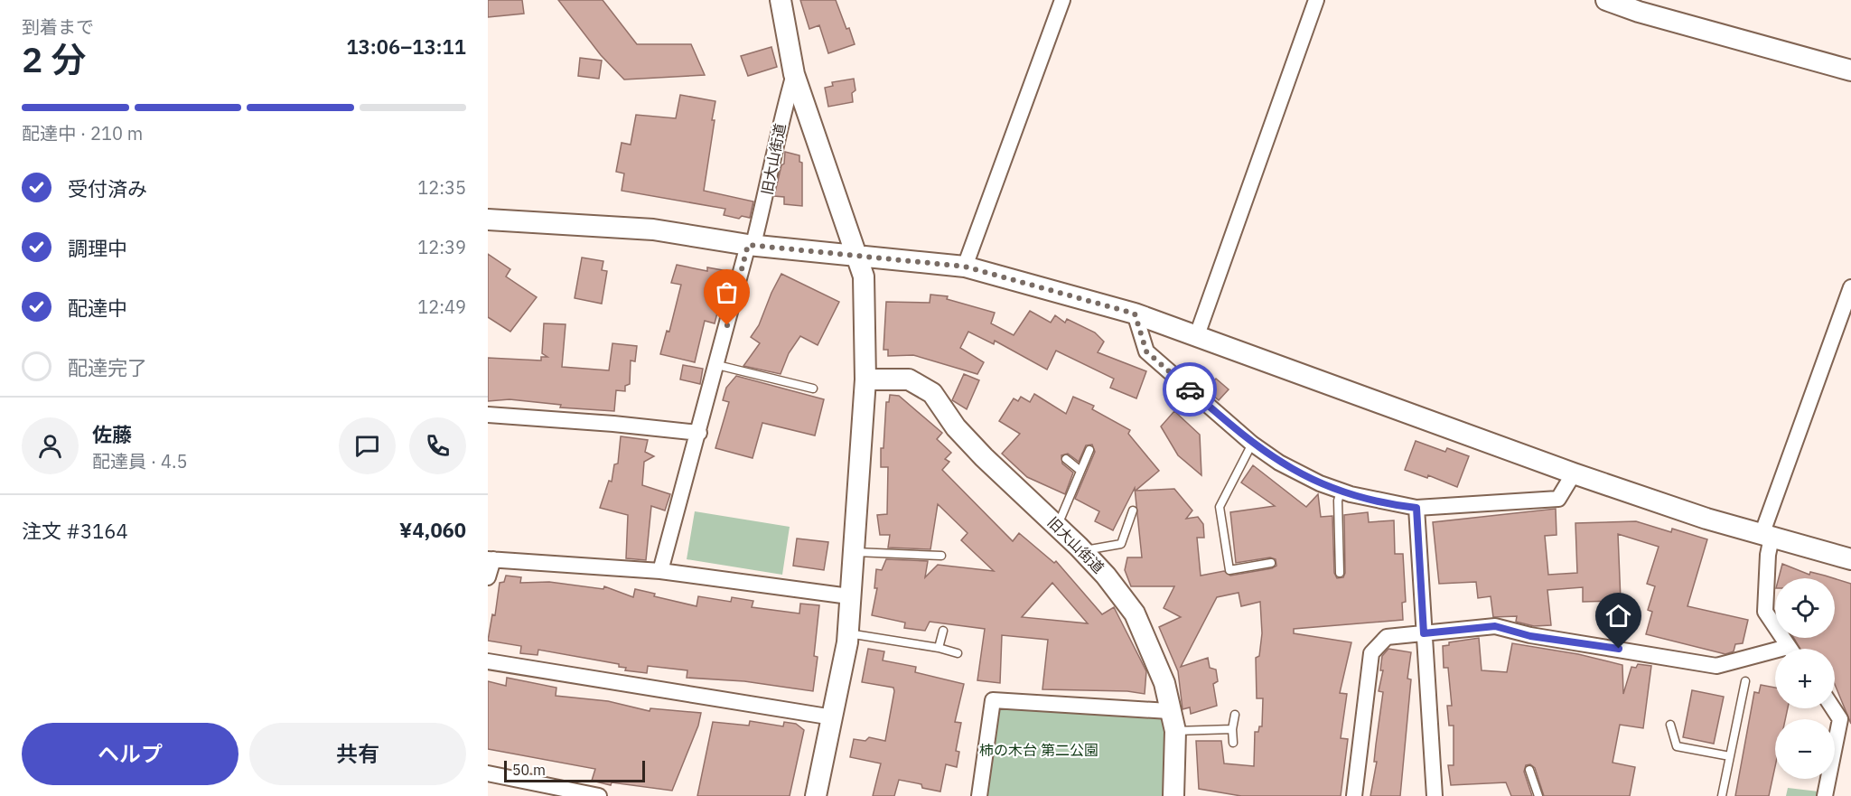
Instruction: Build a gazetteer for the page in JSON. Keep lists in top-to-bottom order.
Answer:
{
  "streets": {
    "street": ["旧大山街道"]
  },
  "parks": ["柿の木台 第二公園"],
  "scale_bar": "50 m",
  "page": {
    "heading": ["2 分", "到着まで", "13:06–13:11"],
    "panel": [
      "佐藤",
      "配達員 · 4.5",
      "注文 #3164",
      "¥4,060"
    ],
    "bar": "配達中 · 210 m",
    "list": [
      ["受付済み", "12:35"],
      ["調理中", "12:39"],
      ["配達中", "12:49"],
      "配達完了"
    ],
    "map_buttons": ["+", "−"],
    "buttons": ["ヘルプ", "共有"],
    "scale": "50 m"
  }
}
